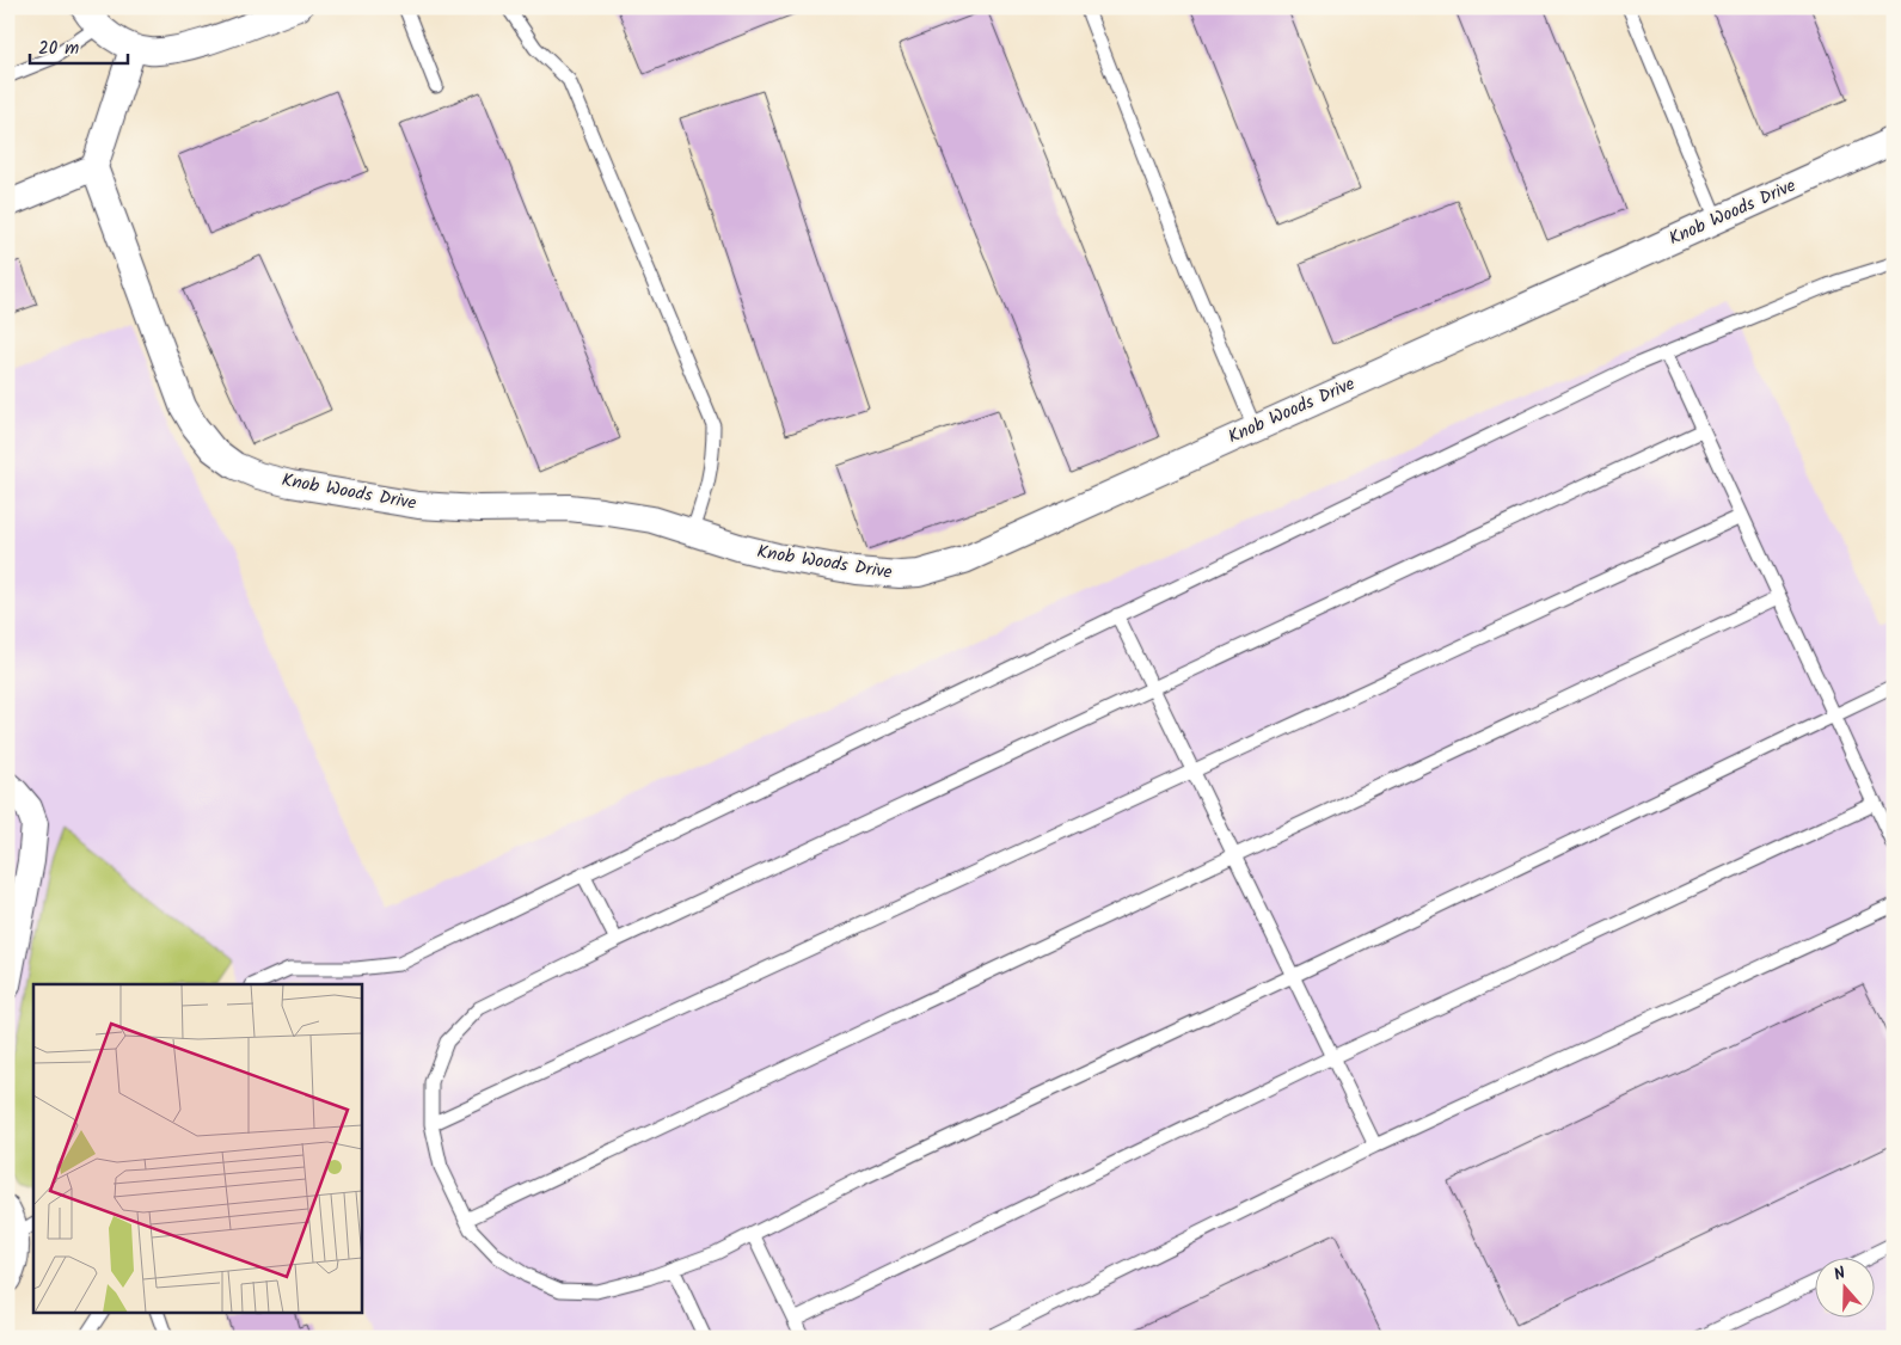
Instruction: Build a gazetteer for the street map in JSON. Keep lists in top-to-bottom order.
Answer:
{
  "streets": {
    "street": ["Knob Woods Drive"]
  },
  "scale_bar": "20 m",
  "north": "top"
}
